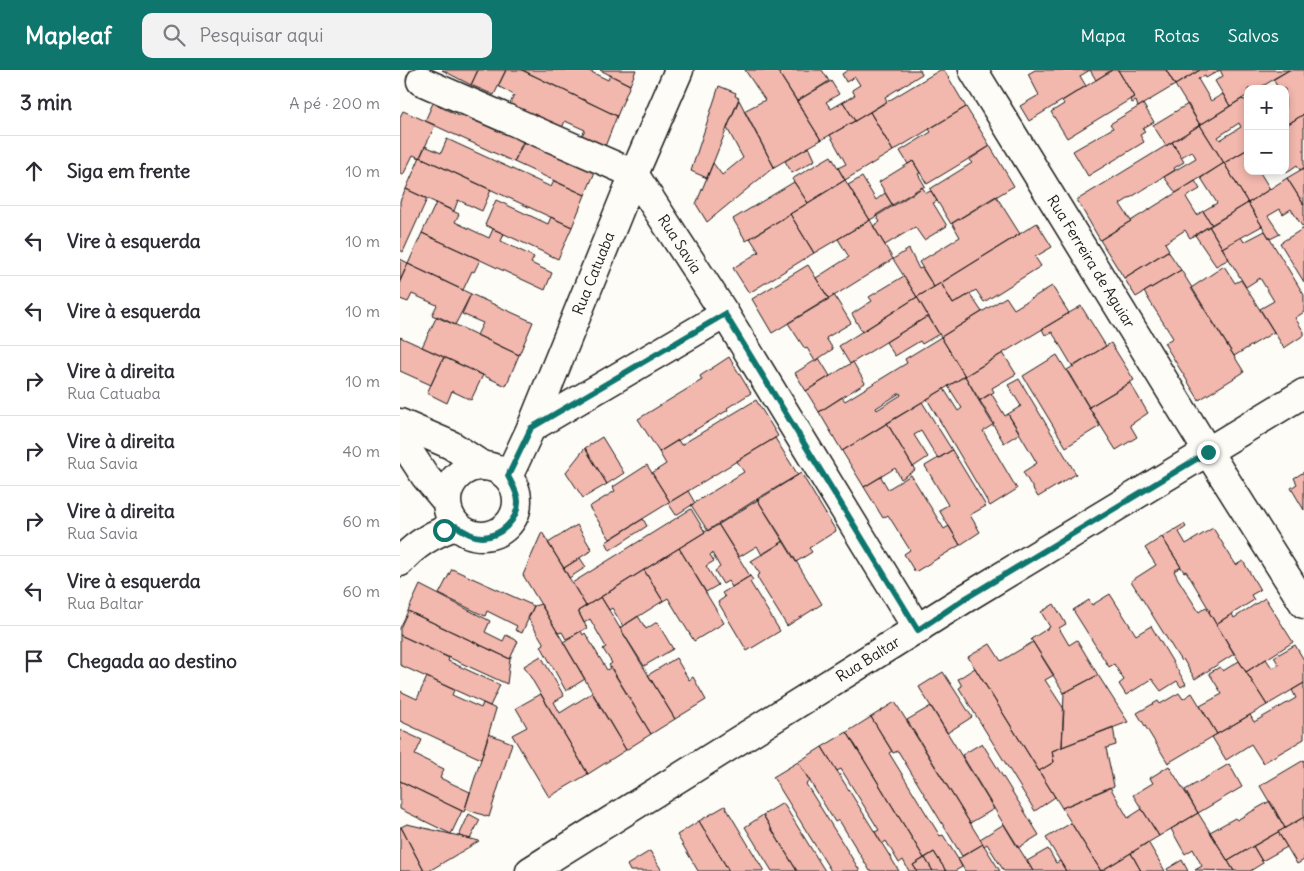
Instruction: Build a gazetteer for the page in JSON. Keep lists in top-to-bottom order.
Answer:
{
  "streets": {
    "street": [
      "Rua Savia",
      "Rua Ferreira de Aguiar",
      "Rua Catuaba",
      "Rua Baltar"
    ]
  },
  "crossings": [
    ["Rua Savia", "Rua Catuaba"],
    ["Rua Savia", "Rua Baltar"],
    ["Rua Ferreira de Aguiar", "Rua Baltar"]
  ],
  "page": {
    "header": "Mapleaf",
    "search": "Pesquisar aqui",
    "nav": ["Mapa", "Rotas", "Salvos"],
    "heading": ["3 min", "A pé · 200 m"],
    "map_buttons": ["+", "−"],
    "list": [
      ["Siga em frente", "10 m"],
      ["Vire à esquerda", "10 m"],
      ["Vire à esquerda", "10 m"],
      ["Vire à direita", "Rua Catuaba", "10 m"],
      ["Vire à direita", "Rua Savia", "40 m"],
      ["Vire à direita", "Rua Savia", "60 m"],
      ["Vire à esquerda", "Rua Baltar", "60 m"],
      "Chegada ao destino"
    ]
  }
}
